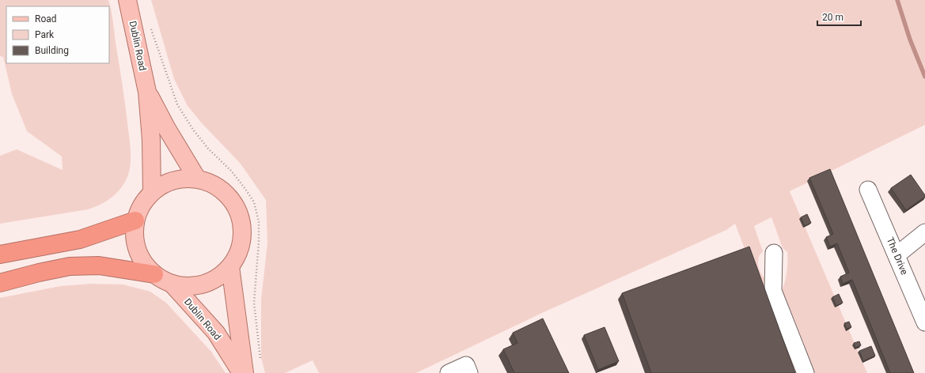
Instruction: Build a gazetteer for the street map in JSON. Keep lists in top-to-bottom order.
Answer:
{
  "streets": {
    "main road": ["Dublin Road"],
    "street": ["The Drive"]
  },
  "legend": ["Road", "Park", "Building"],
  "scale_bar": "20 m"
}
